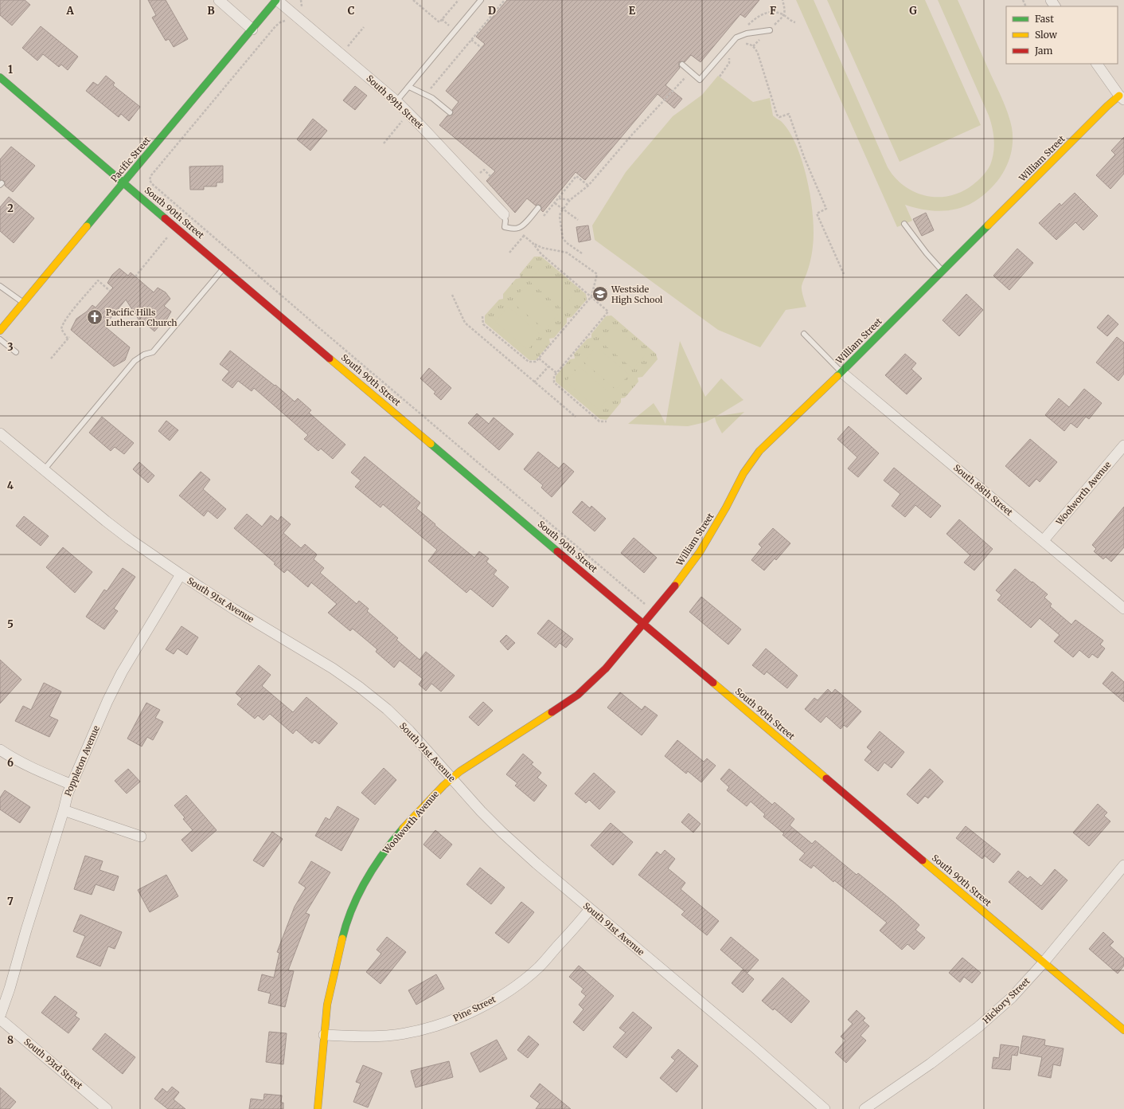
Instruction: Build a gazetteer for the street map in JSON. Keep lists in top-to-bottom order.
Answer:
{
  "streets": {
    "main road": [
      "William Street",
      "Pacific Street",
      "South 90th Street",
      "Woolworth Avenue"
    ],
    "street": [
      "South 89th Street",
      "South 88th Street",
      "South 91st Avenue",
      "Poppleton Avenue",
      "Hickory Street",
      "Pine Street",
      "South 93rd Street"
    ]
  },
  "crossings": [
    ["South 89th Street", "Pacific Street"],
    ["William Street", "South 90th Street"],
    ["William Street", "South 88th Street"],
    ["William Street", "Woolworth Avenue"],
    ["Pacific Street", "South 90th Street"],
    ["South 90th Street", "Woolworth Avenue"],
    ["South 90th Street", "Hickory Street"],
    ["South 88th Street", "Woolworth Avenue"],
    ["Woolworth Avenue", "South 91st Avenue"],
    ["Woolworth Avenue", "Pine Street"],
    ["South 91st Avenue", "Poppleton Avenue"],
    ["South 91st Avenue", "Pine Street"]
  ],
  "places": {
    "school or university": ["Westside High School"],
    "church": ["Pacific Hills Lutheran Church"]
  },
  "legend": ["Fast", "Slow", "Jam"],
  "grid": {
    "columns": [
      "A",
      "B",
      "C",
      "D",
      "E",
      "F",
      "G"
    ],
    "rows": [
      "1",
      "2",
      "3",
      "4",
      "5",
      "6",
      "7",
      "8"
    ]
  }
}
